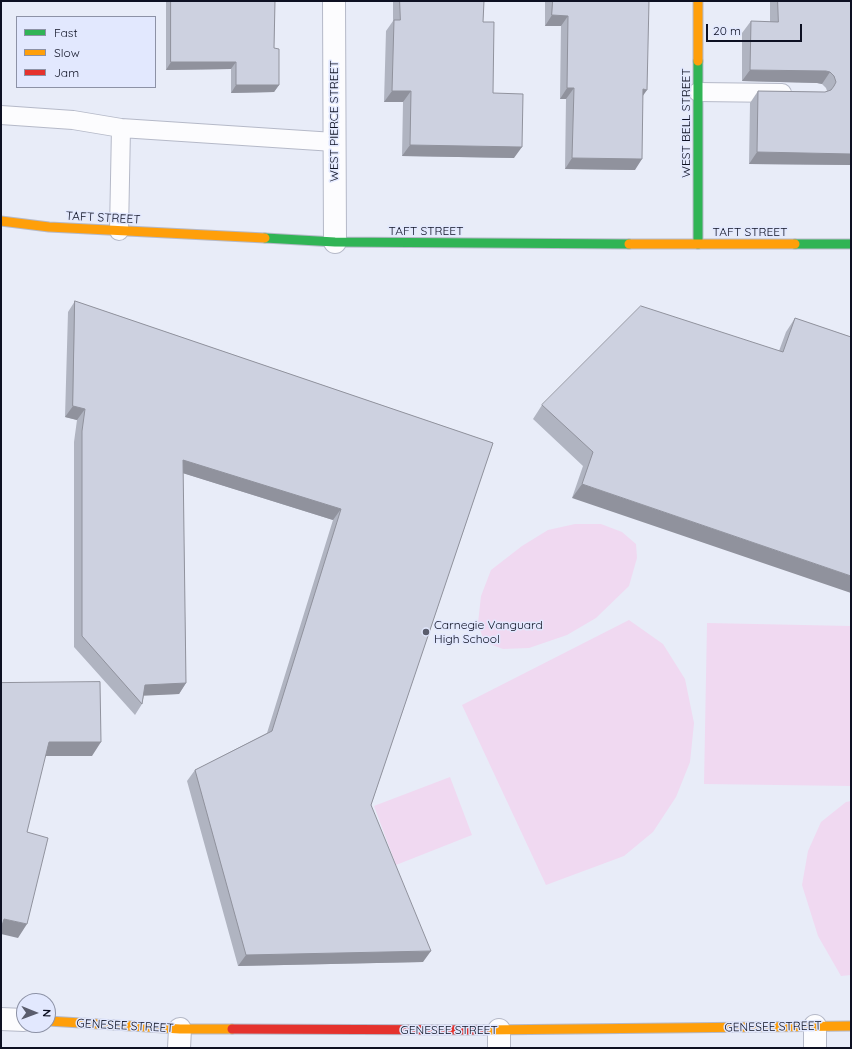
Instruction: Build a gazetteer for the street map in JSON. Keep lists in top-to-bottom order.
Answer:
{
  "streets": {
    "street": [
      "WEST PIERCE STREET",
      "WEST BELL STREET",
      "TAFT STREET",
      "GENESEE STREET"
    ]
  },
  "crossings": [
    ["WEST PIERCE STREET", "TAFT STREET"],
    ["WEST BELL STREET", "TAFT STREET"]
  ],
  "places": ["Carnegie Vanguard High School"],
  "legend": ["Fast", "Slow", "Jam"],
  "scale_bar": "20 m",
  "north": "right"
}
